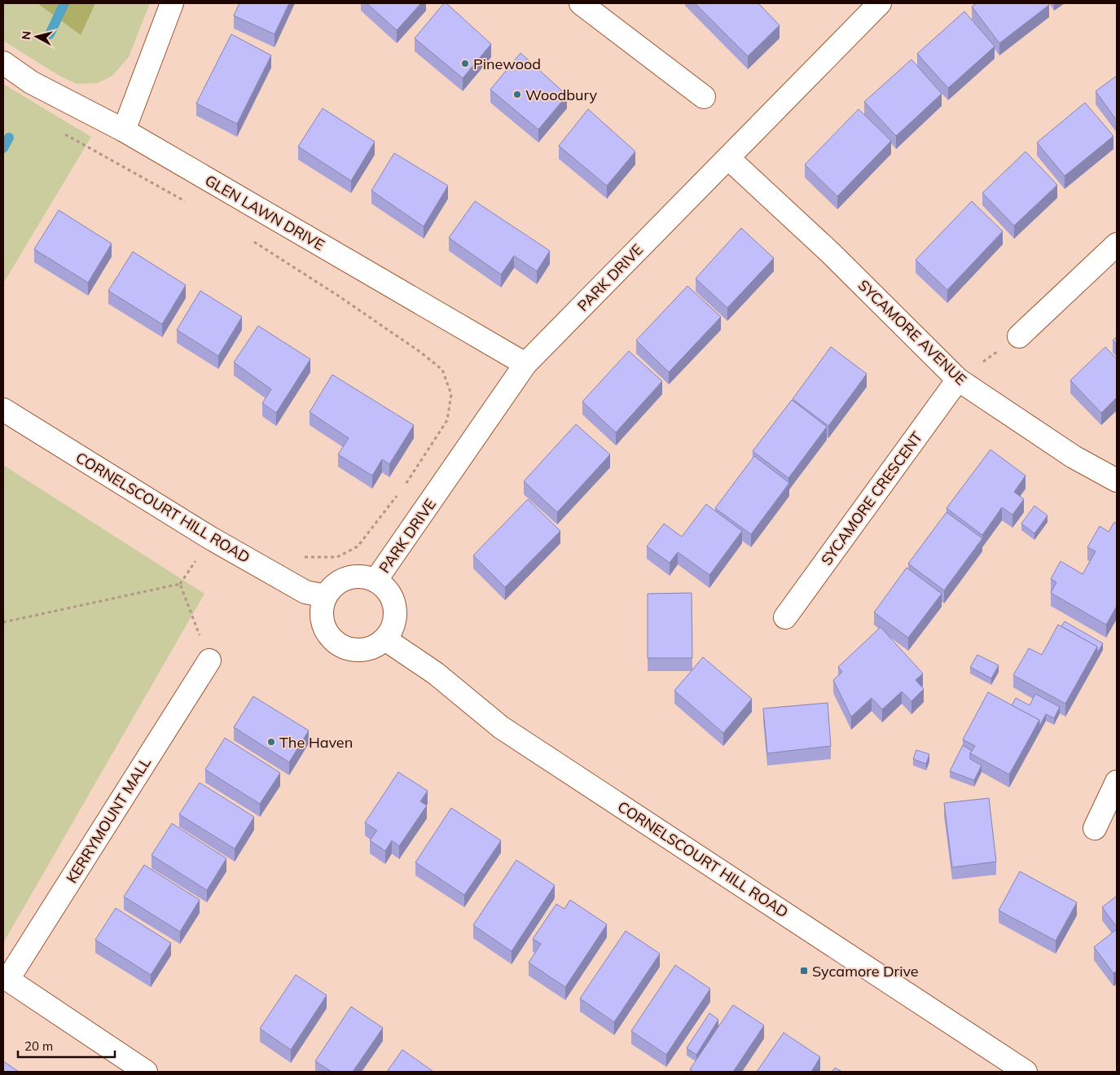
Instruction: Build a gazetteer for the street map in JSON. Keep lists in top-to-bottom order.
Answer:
{
  "streets": {
    "street": [
      "GLEN LAWN DRIVE",
      "PARK DRIVE",
      "SYCAMORE AVENUE",
      "SYCAMORE CRESCENT",
      "CORNELSCOURT HILL ROAD",
      "KERRYMOUNT MALL"
    ]
  },
  "crossings": [
    ["GLEN LAWN DRIVE", "PARK DRIVE"],
    ["PARK DRIVE", "SYCAMORE AVENUE"],
    ["PARK DRIVE", "CORNELSCOURT HILL ROAD"],
    ["SYCAMORE AVENUE", "SYCAMORE CRESCENT"]
  ],
  "places": {
    "other": ["Pinewood", "Woodbury", "The Haven"],
    "transit": ["Sycamore Drive"]
  },
  "scale_bar": "20 m",
  "north": "left"
}
